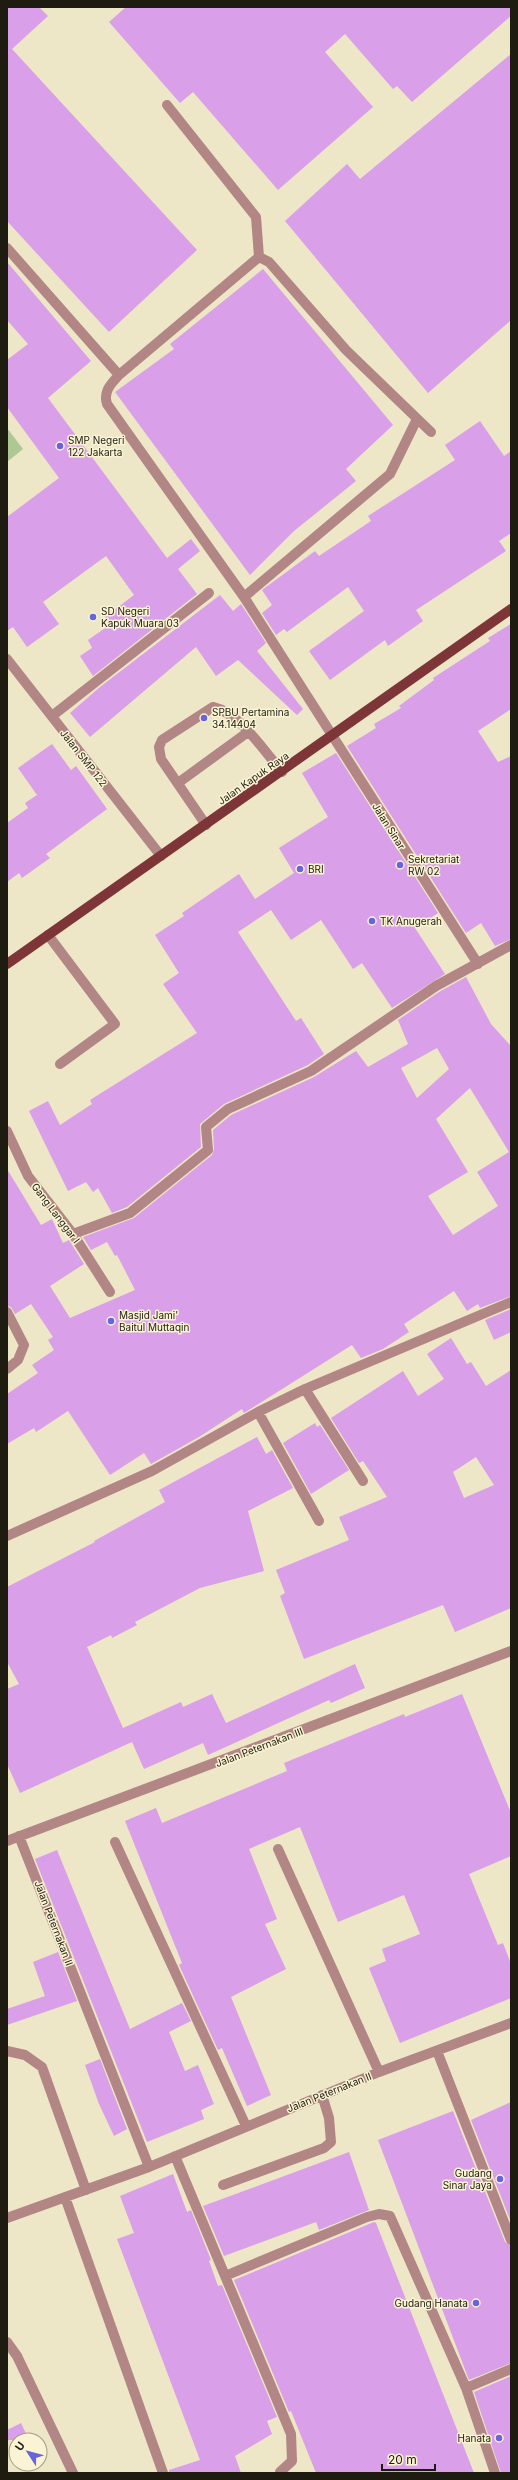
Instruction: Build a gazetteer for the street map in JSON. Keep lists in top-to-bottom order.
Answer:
{
  "streets": {
    "main road": ["Jalan Kapuk Raya"],
    "street": [
      "Jalan SMP 122",
      "Jalan Sinar",
      "Gang Langgar I",
      "Jalan Peternakan III",
      "Jalan Peternakan II"
    ]
  },
  "crossings": [
    ["Jalan SMP 122", "Jalan Kapuk Raya"],
    ["Jalan Kapuk Raya", "Jalan Sinar"],
    ["Jalan Peternakan III", "Jalan Peternakan II"]
  ],
  "places": [
    "SMP Negeri 122 Jakarta",
    "SD Negeri Kapuk Muara 03",
    "SPBU Pertamina 34.14404",
    "Sekretariat RW 02",
    "BRI",
    "TK Anugerah",
    "Masjid Jami' Baitul Muttaqin",
    "Gudang Sinar Jaya",
    "Gudang Hanata",
    "Hanata"
  ],
  "scale_bar": "20 m",
  "north": "top left"
}
